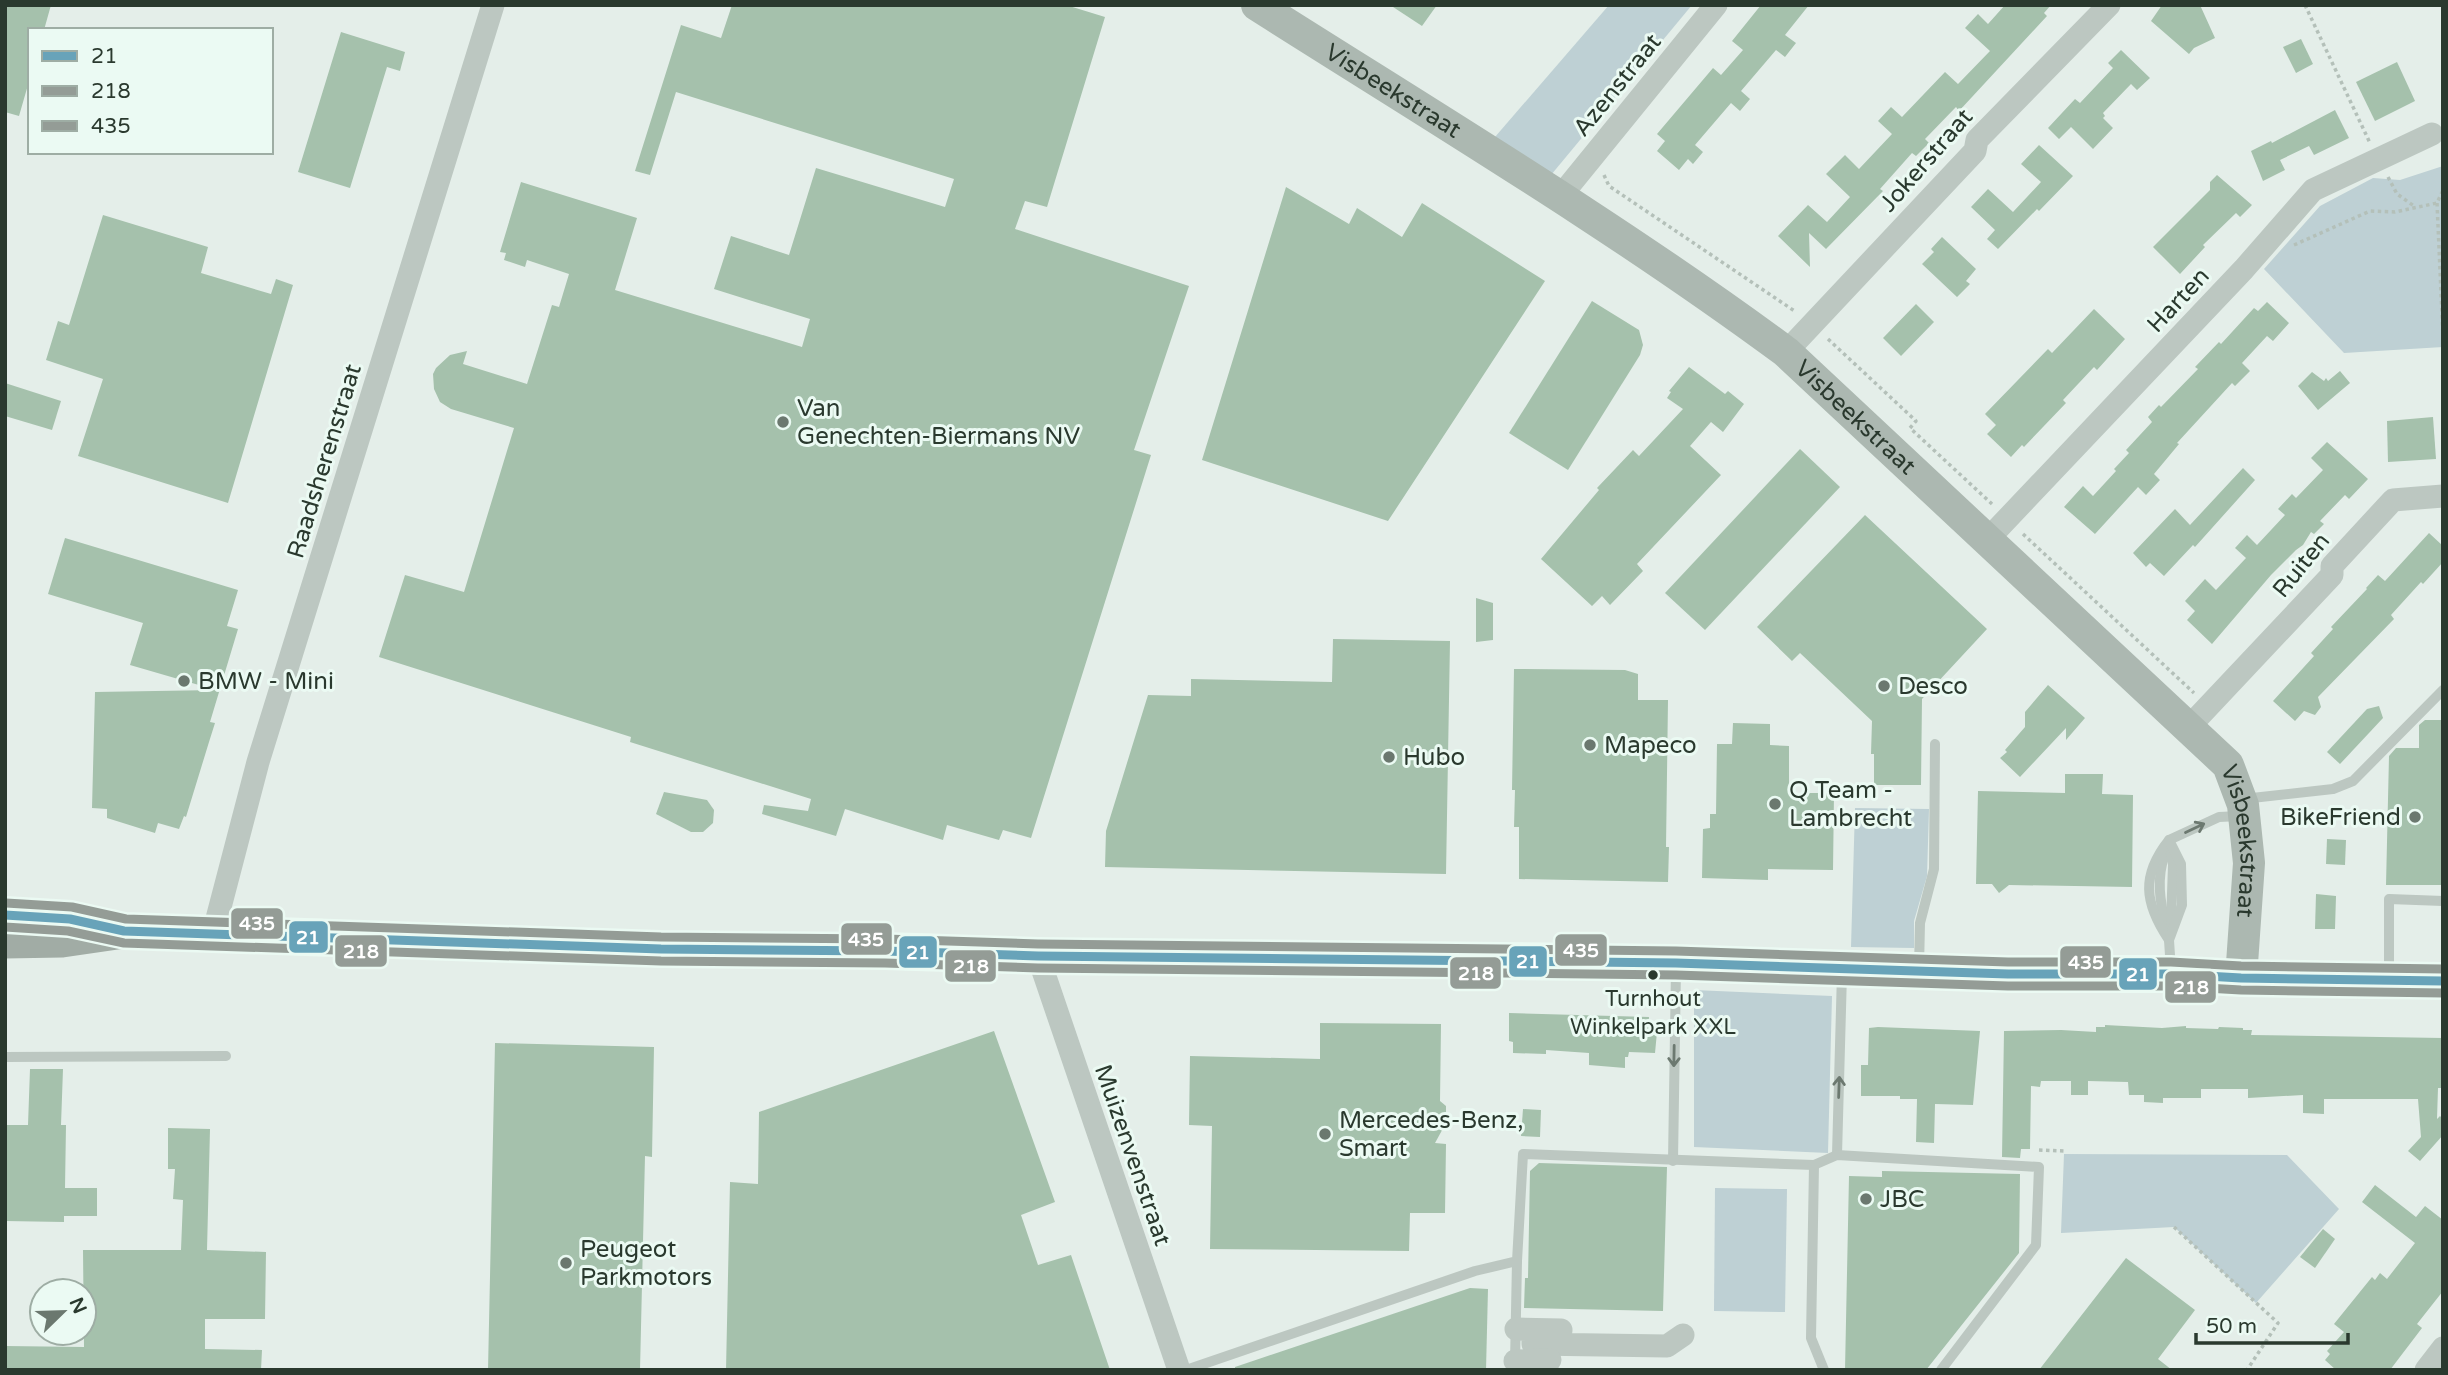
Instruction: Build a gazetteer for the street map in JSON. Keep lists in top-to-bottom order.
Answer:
{
  "streets": {
    "street": [
      "Azenstraat",
      "Visbeekstraat",
      "Jokerstraat",
      "Harten",
      "Raadsherenstraat",
      "Ruiten",
      "Muizenvenstraat"
    ]
  },
  "crossings": [
    ["Azenstraat", "Visbeekstraat"],
    ["Visbeekstraat", "Jokerstraat"],
    ["Visbeekstraat", "Harten"],
    ["Visbeekstraat", "Ruiten"]
  ],
  "places": [
    "Van Genechten-Biermans NV",
    "BMW - Mini",
    "Desco",
    "Mapeco",
    "Hubo",
    "Q Team - Lambrecht",
    "BikeFriend",
    "Turnhout Winkelpark XXL",
    "Mercedes-Benz, Smart",
    "JBC",
    "Peugeot Parkmotors"
  ],
  "lines": ["transit line 435", "transit line 21", "transit line 218"],
  "legend": ["21", "218", "435"],
  "scale_bar": "50 m",
  "north": "top right"
}
